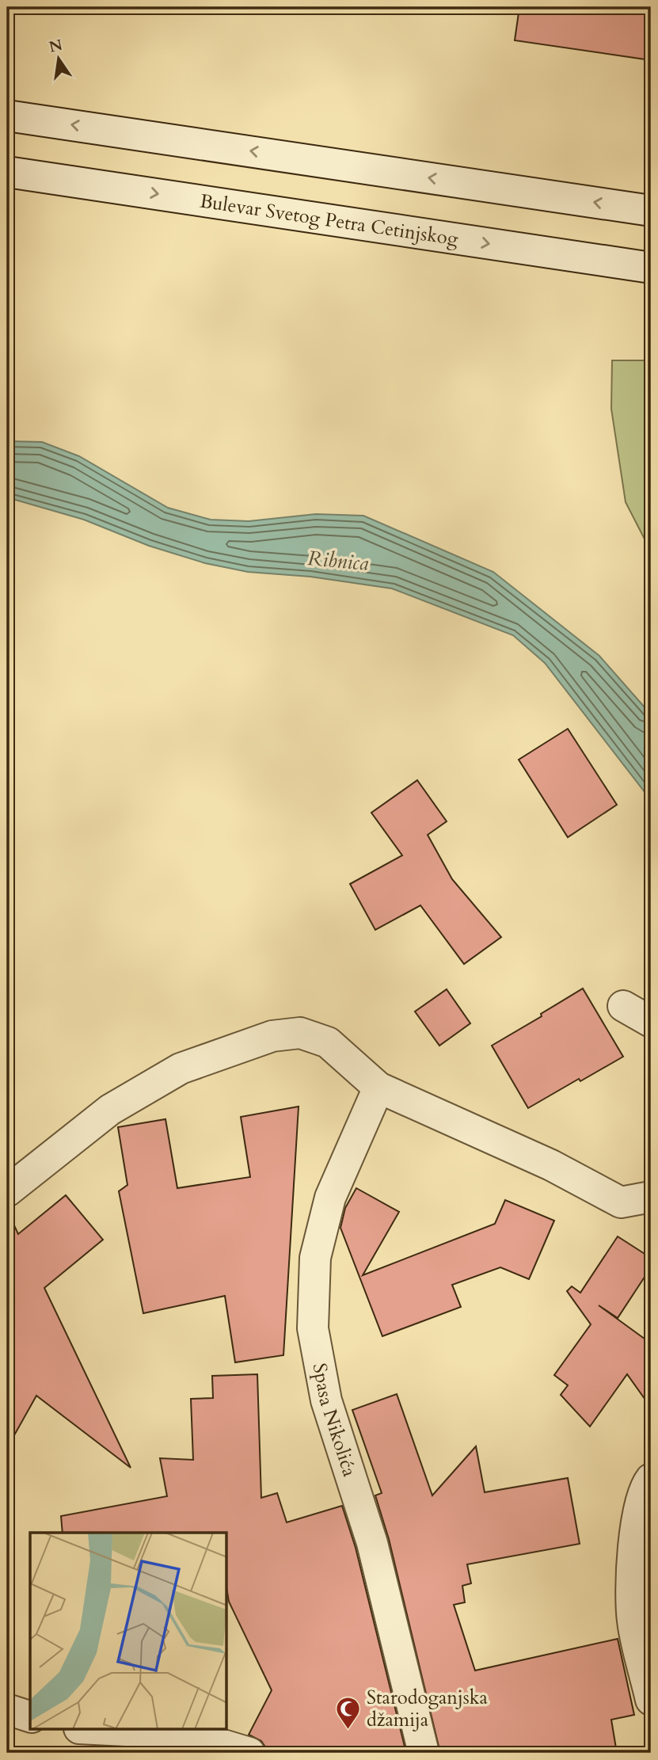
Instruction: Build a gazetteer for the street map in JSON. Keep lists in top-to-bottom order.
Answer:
{
  "streets": {
    "street": ["Bulevar Svetog Petra Cetinjskog", "Spasa Nikolića"]
  },
  "water": ["Ribnica"],
  "places": {
    "mosque": ["Starodoganjska džamija"]
  },
  "north": "top"
}
